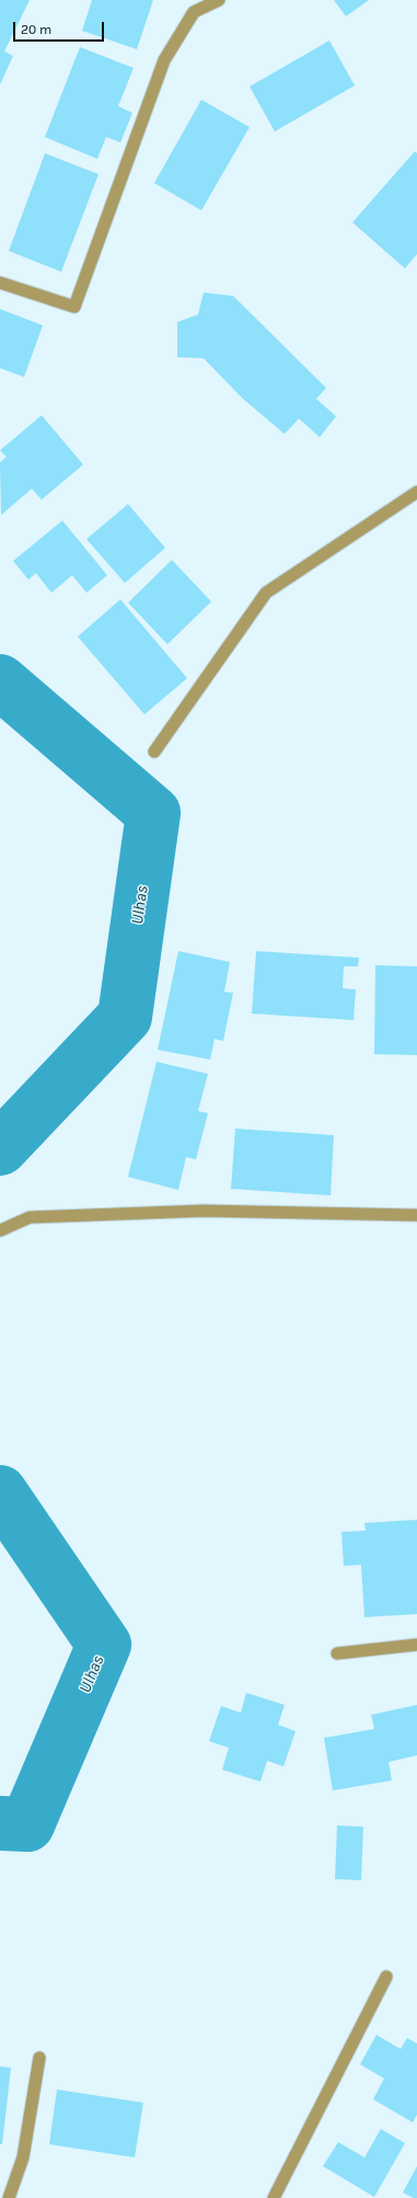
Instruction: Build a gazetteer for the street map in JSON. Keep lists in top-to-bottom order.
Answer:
{
  "water": ["Ulhas"],
  "scale_bar": "20 m"
}
